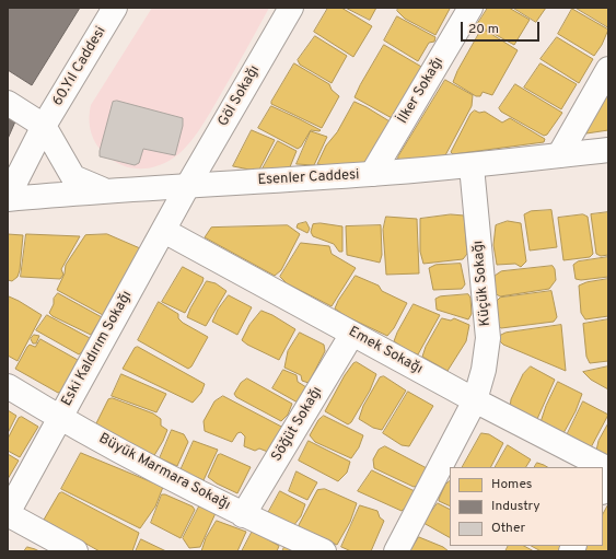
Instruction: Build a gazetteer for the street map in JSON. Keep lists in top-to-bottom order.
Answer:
{
  "streets": {
    "street": [
      "60.Yıl Caddesi",
      "İlker Sokağı",
      "Göl Sokağı",
      "Esenler Caddesi",
      "Küçük Sokağı",
      "Eski Kaldırım Sokağı",
      "Emek Sokağı",
      "Söğüt Sokağı",
      "Büyük Marmara Sokağı"
    ]
  },
  "crossings": [
    ["60.Yıl Caddesi", "Esenler Caddesi"],
    ["İlker Sokağı", "Esenler Caddesi"],
    ["Göl Sokağı", "Esenler Caddesi"],
    ["Göl Sokağı", "Eski Kaldırım Sokağı"],
    ["Esenler Caddesi", "Küçük Sokağı"],
    ["Esenler Caddesi", "Eski Kaldırım Sokağı"],
    ["Küçük Sokağı", "Emek Sokağı"],
    ["Eski Kaldırım Sokağı", "Emek Sokağı"],
    ["Eski Kaldırım Sokağı", "Büyük Marmara Sokağı"],
    ["Emek Sokağı", "Söğüt Sokağı"],
    ["Söğüt Sokağı", "Büyük Marmara Sokağı"]
  ],
  "legend": ["Homes", "Industry", "Other"],
  "scale_bar": "20 m"
}
